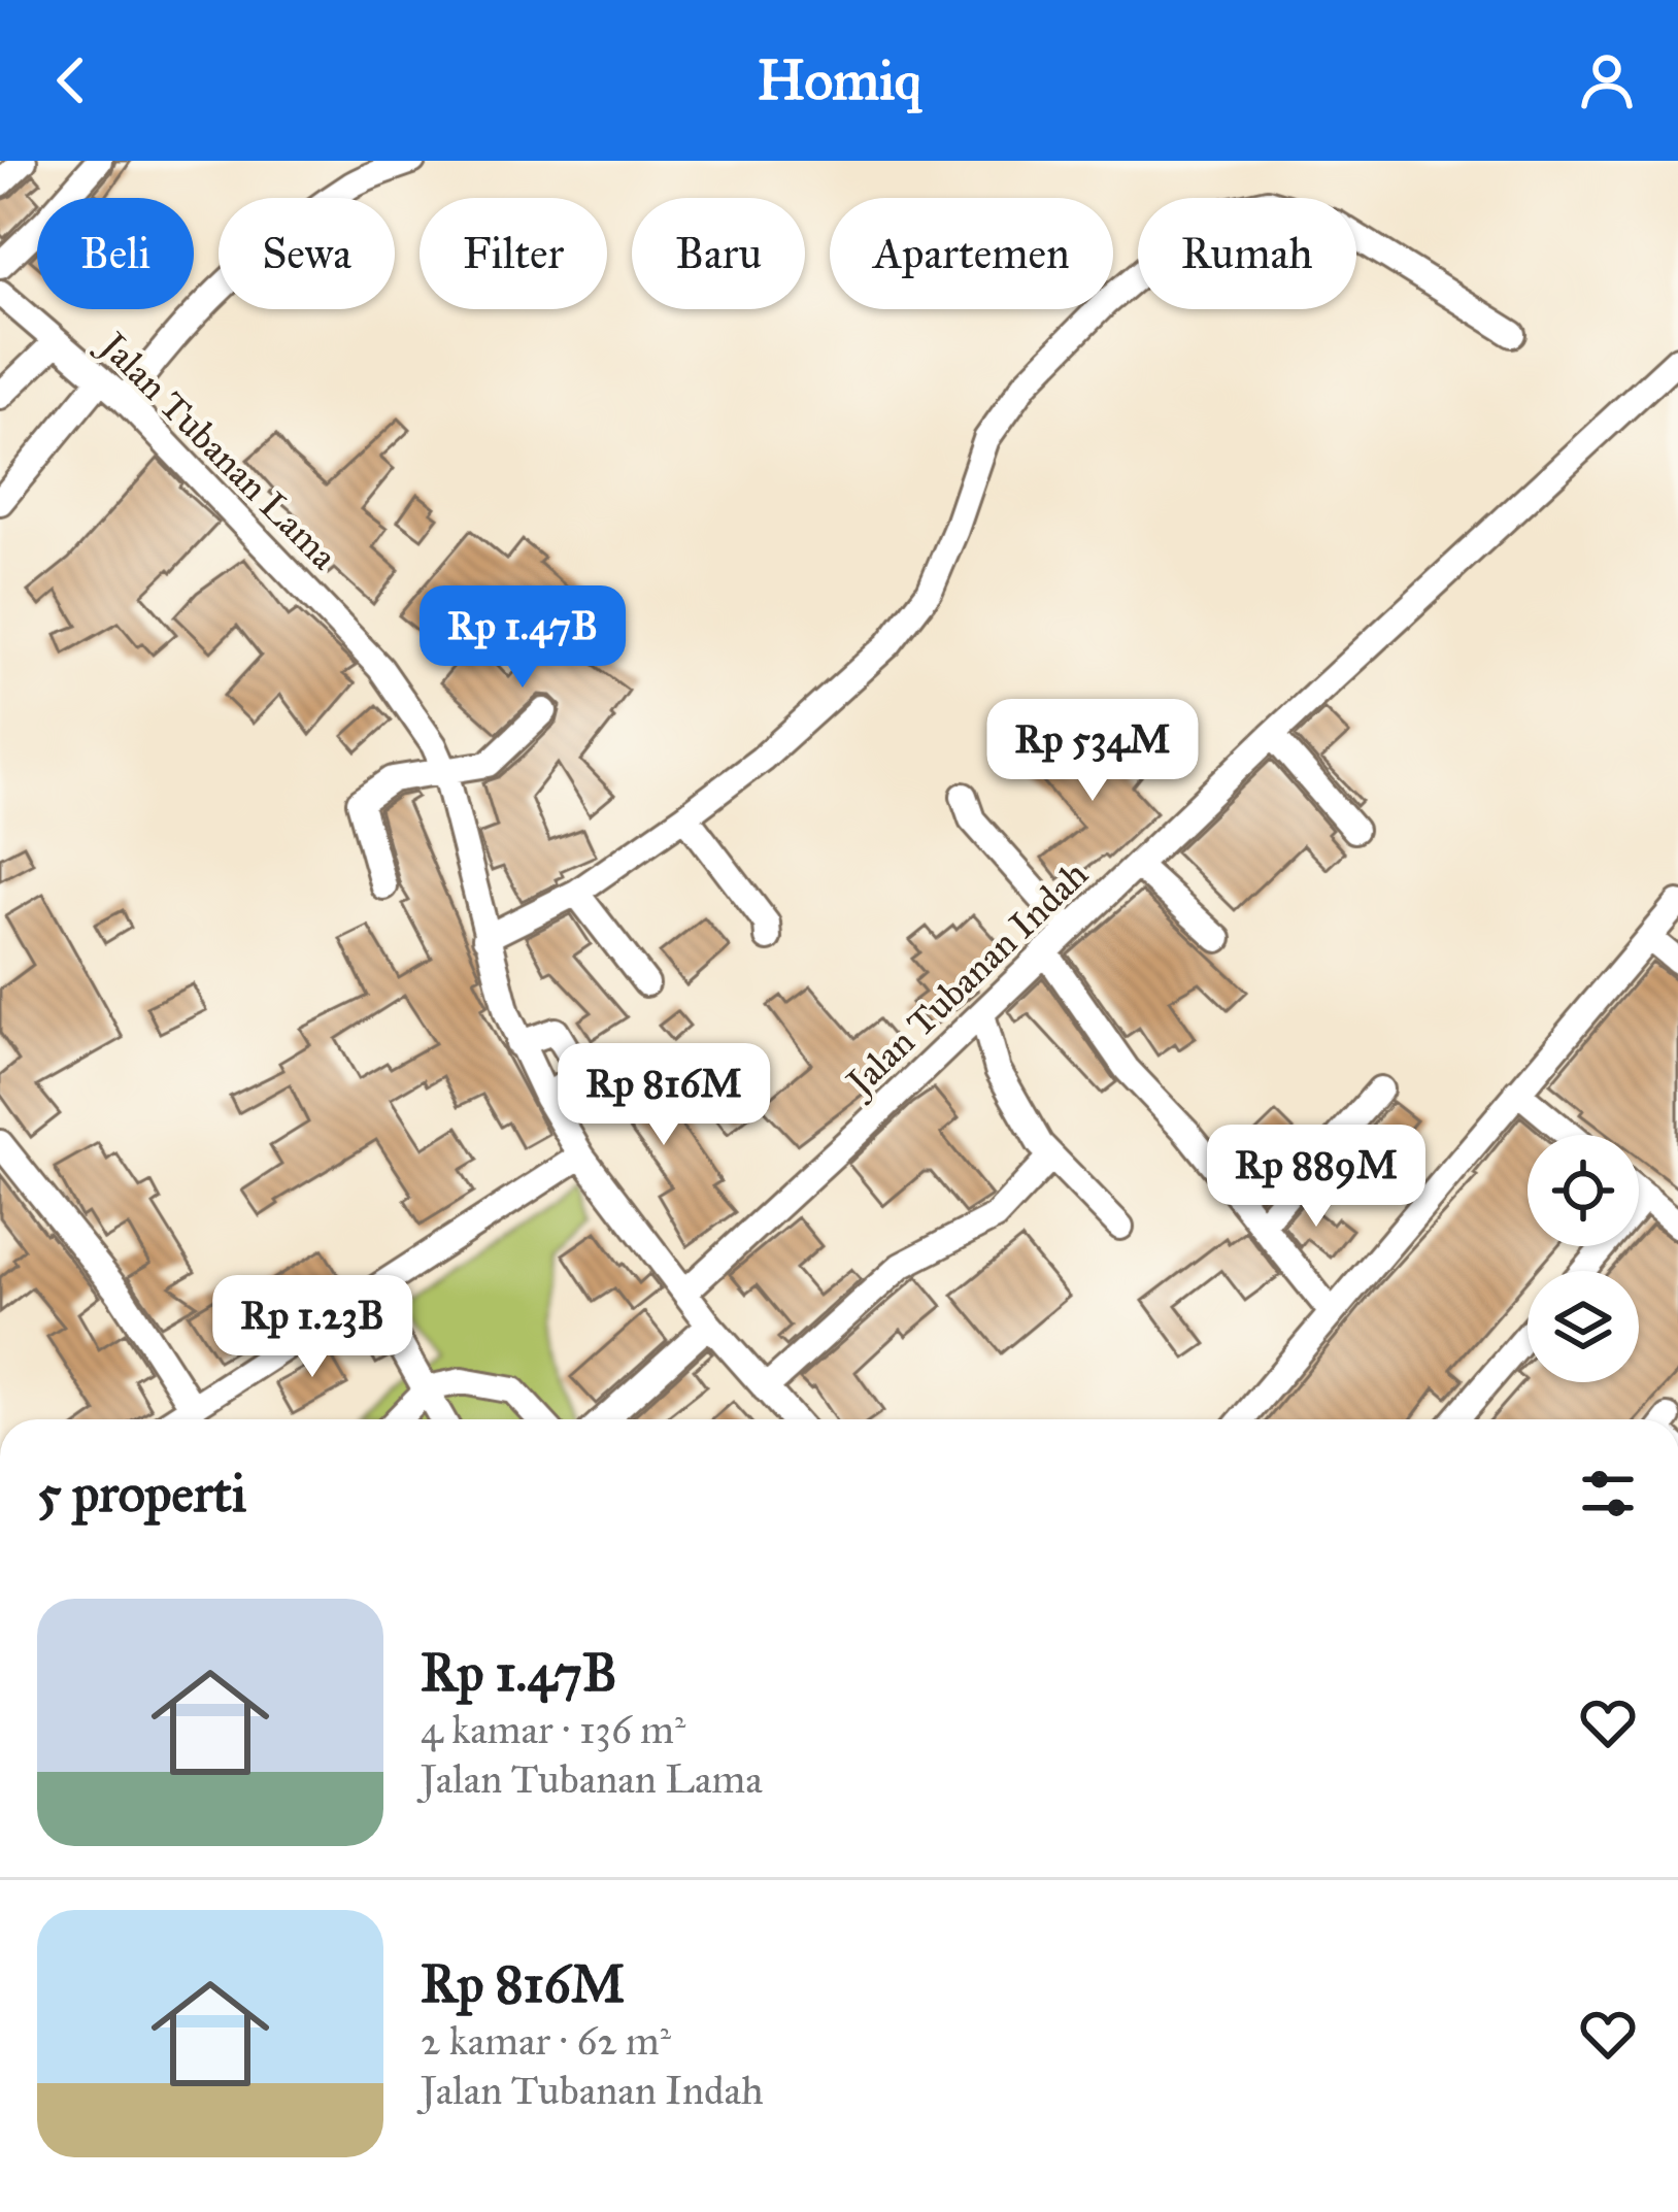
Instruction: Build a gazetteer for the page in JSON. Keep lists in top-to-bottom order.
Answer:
{
  "streets": {
    "street": ["Jalan Tubanan Lama", "Jalan Tubanan Indah"]
  },
  "page": {
    "header": "Homiq",
    "chip": [
      "Beli",
      "Sewa",
      "Filter",
      "Baru",
      "Apartemen",
      "Rumah"
    ],
    "price": [
      "Rp 1.47B",
      "Rp 534M",
      "Rp 816M",
      "Rp 889M",
      "Rp 1.23B"
    ],
    "heading": "5 properti",
    "list": [
      {
        "name": "Rp 1.47B",
        "note": "4 kamar · 136 m² · Jalan Tubanan Lama"
      },
      {
        "name": "Rp 816M",
        "note": "2 kamar · 62 m² · Jalan Tubanan Indah"
      }
    ]
  }
}
